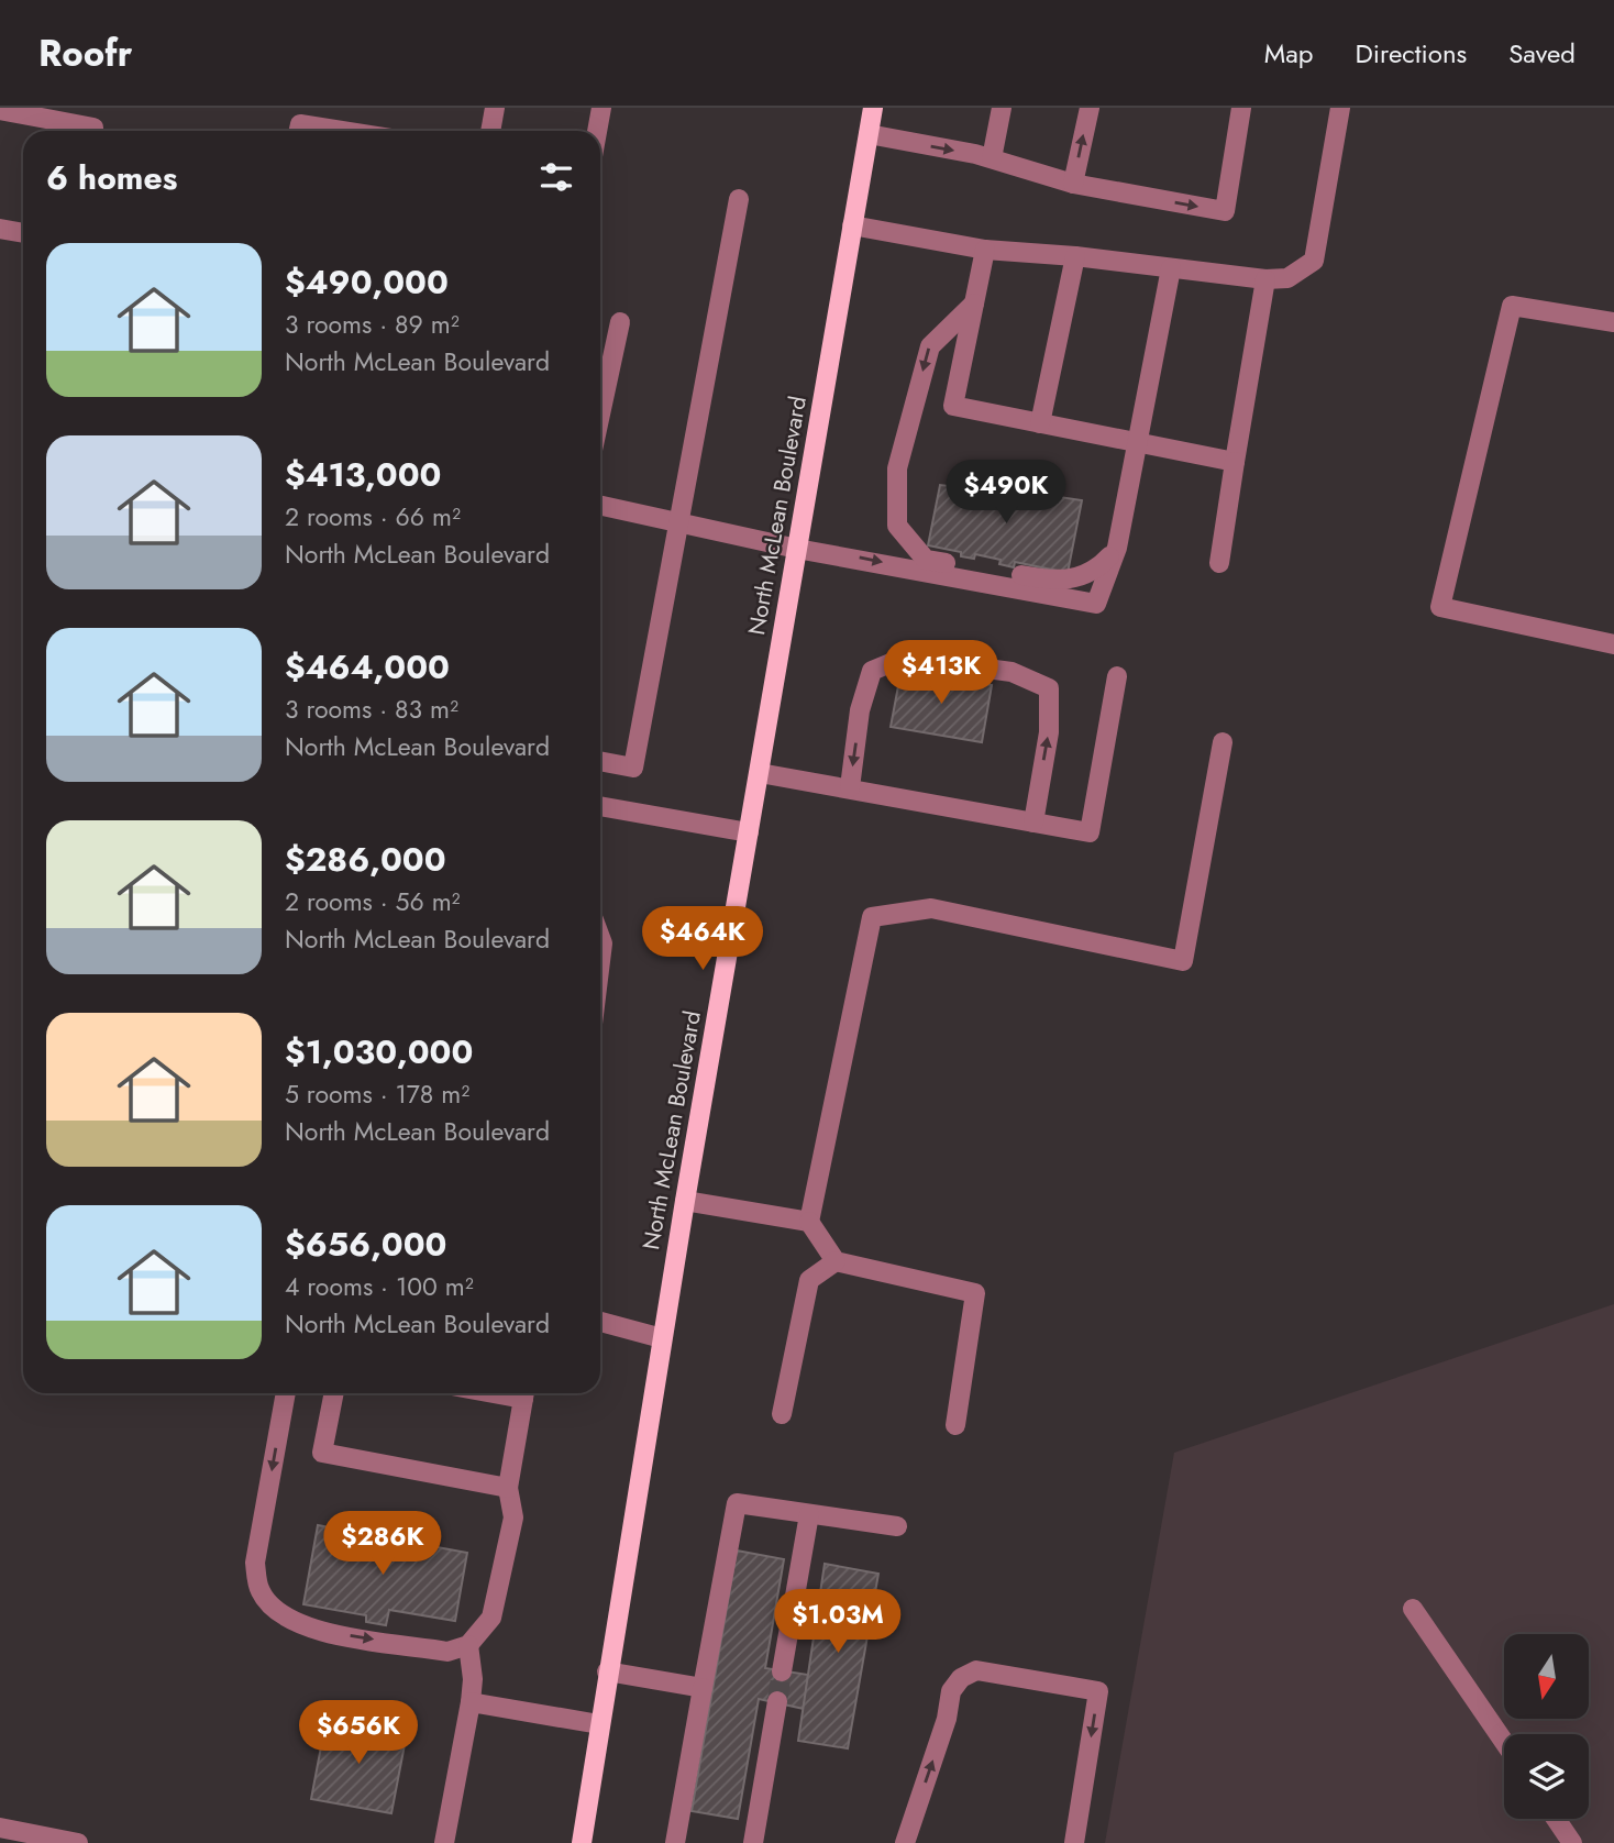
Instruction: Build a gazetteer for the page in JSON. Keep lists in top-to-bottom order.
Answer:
{
  "streets": {
    "main road": ["North McLean Boulevard"]
  },
  "north": "bottom",
  "page": {
    "header": "Roofr",
    "nav": ["Map", "Directions", "Saved"],
    "heading": "6 homes",
    "list": [
      {
        "name": "$490,000",
        "note": "3 rooms · 89 m² · North McLean Boulevard"
      },
      {
        "name": "$413,000",
        "note": "2 rooms · 66 m² · North McLean Boulevard"
      },
      {
        "name": "$464,000",
        "note": "3 rooms · 83 m² · North McLean Boulevard"
      },
      {
        "name": "$286,000",
        "note": "2 rooms · 56 m² · North McLean Boulevard"
      },
      {
        "name": "$1,030,000",
        "note": "5 rooms · 178 m² · North McLean Boulevard"
      },
      {
        "name": "$656,000",
        "note": "4 rooms · 100 m² · North McLean Boulevard"
      }
    ],
    "price": [
      "$490K",
      "$413K",
      "$464K",
      "$286K",
      "$1.03M",
      "$656K"
    ]
  }
}
